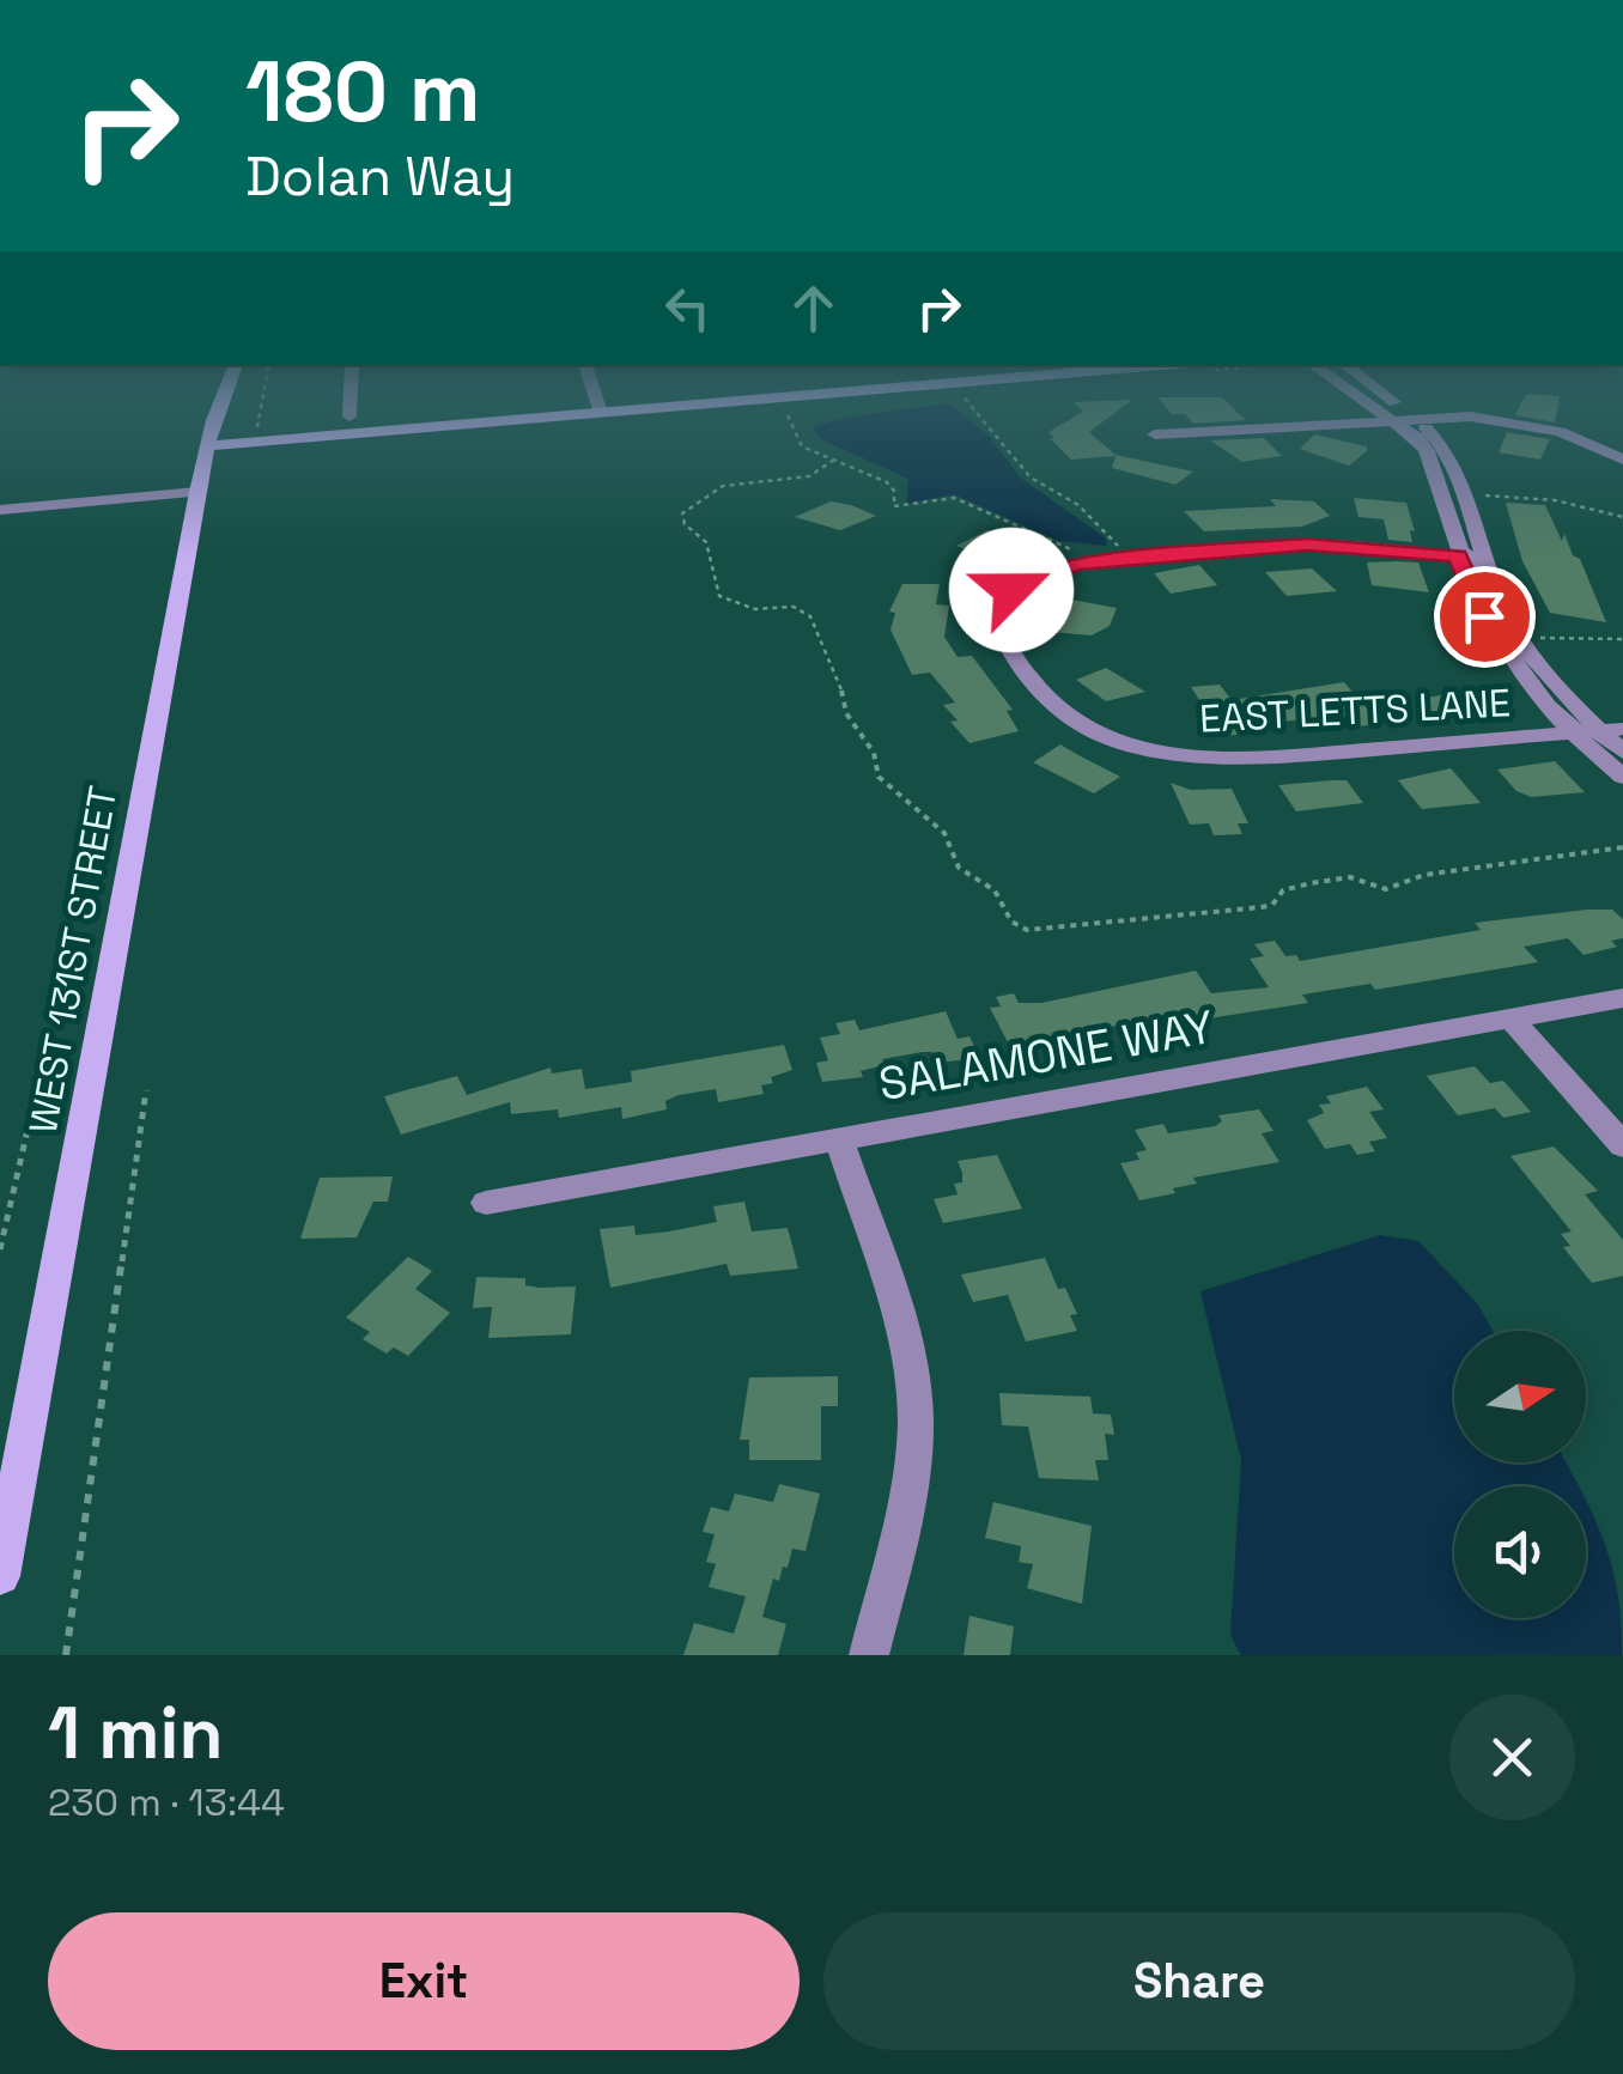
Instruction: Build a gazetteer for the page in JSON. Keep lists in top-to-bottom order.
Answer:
{
  "streets": {
    "street": ["EAST LETTS LANE", "WEST 131ST STREET", "SALAMONE WAY"]
  },
  "north": "right",
  "page": {
    "turn": ["180 m", "Dolan Way"],
    "heading": ["1 min", "230 m · 13:44"],
    "buttons": ["Exit", "Share"]
  }
}
